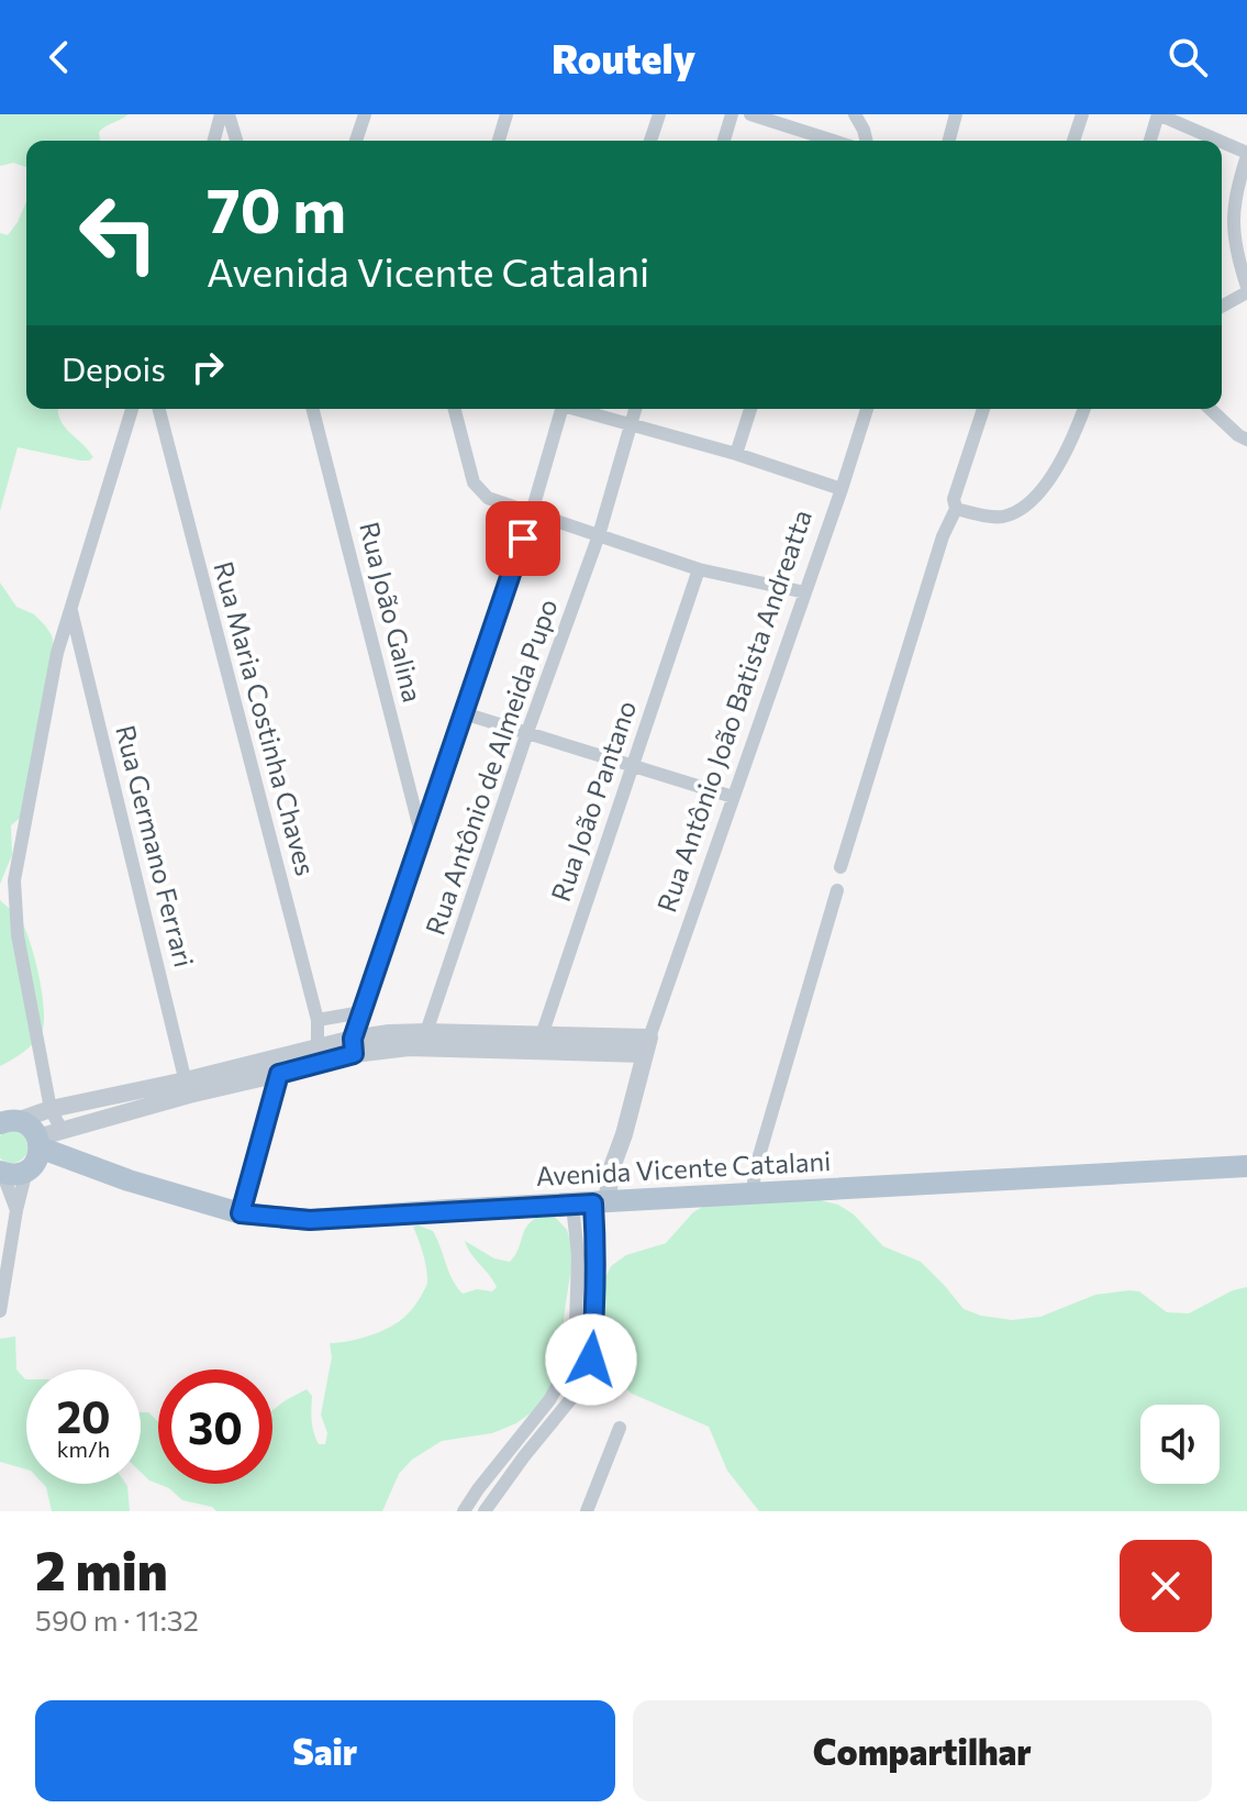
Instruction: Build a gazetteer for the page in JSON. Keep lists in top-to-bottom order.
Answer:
{
  "streets": {
    "main road": ["Avenida Vicente Catalani"],
    "street": [
      "Rua João Galina",
      "Rua Antônio João Batista Andreatta",
      "Rua Maria Costinha Chaves",
      "Rua Antônio de Almeida Pupo",
      "Rua João Pantano",
      "Rua Germano Ferrari"
    ]
  },
  "crossings": [
    ["Rua Antônio João Batista Andreatta", "Avenida Vicente Catalani"]
  ],
  "page": {
    "header": "Routely",
    "turn": ["70 m", "Avenida Vicente Catalani"],
    "then": "Depois",
    "speed": "20 km/h",
    "limit": "30",
    "heading": ["2 min", "590 m · 11:32"],
    "buttons": ["Sair", "Compartilhar"]
  }
}
